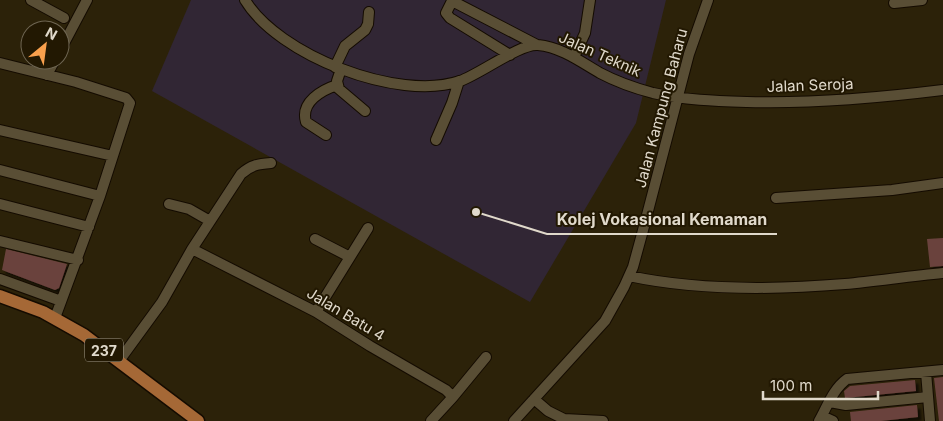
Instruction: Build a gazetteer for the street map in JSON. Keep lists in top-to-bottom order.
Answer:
{
  "streets": {
    "main road": ["237"],
    "street": [
      "Jalan Teknik",
      "Jalan Seroja",
      "Jalan Kampung Baharu",
      "Jalan Batu 4"
    ]
  },
  "crossings": [
    ["Jalan Teknik", "Jalan Seroja"],
    ["Jalan Teknik", "Jalan Kampung Baharu"],
    ["Jalan Seroja", "Jalan Kampung Baharu"]
  ],
  "places": ["Kolej Vokasional Kemaman"],
  "scale_bar": "100 m",
  "north": "top right"
}
